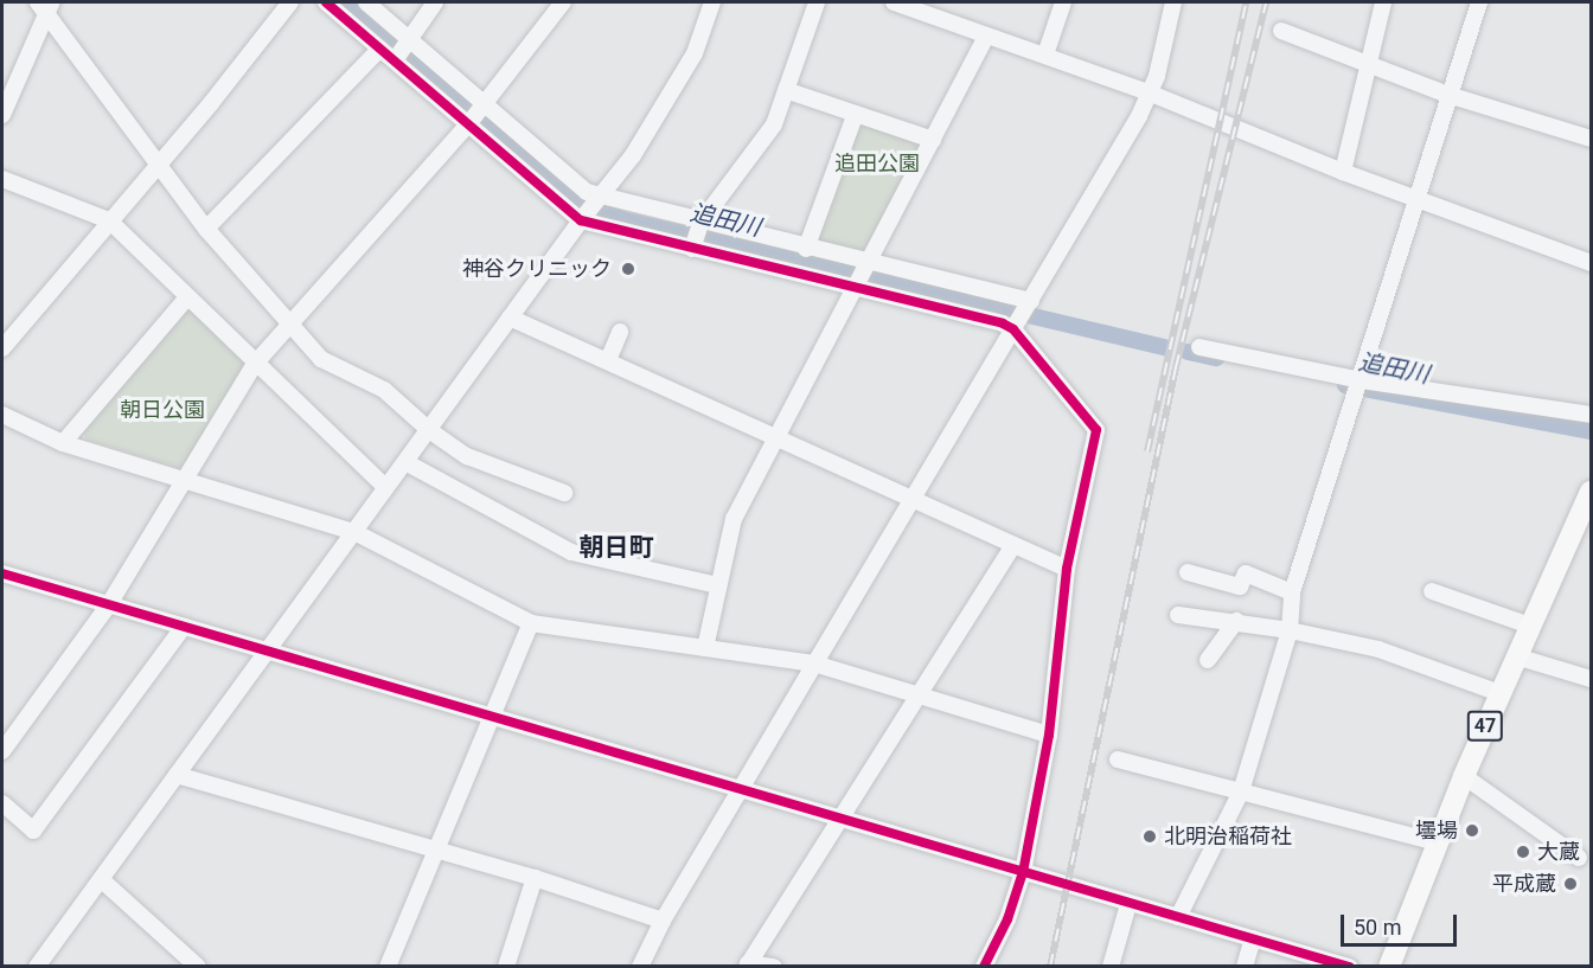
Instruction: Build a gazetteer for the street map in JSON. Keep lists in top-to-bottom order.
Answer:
{
  "streets": {
    "main road": ["47"]
  },
  "districts": ["朝日町"],
  "water": ["追田川"],
  "parks": ["追田公園", "朝日公園"],
  "places": [
    "神谷クリニック",
    "壜場",
    "北明治稲荷社",
    "大蔵",
    "平成蔵"
  ],
  "scale_bar": "50 m"
}
